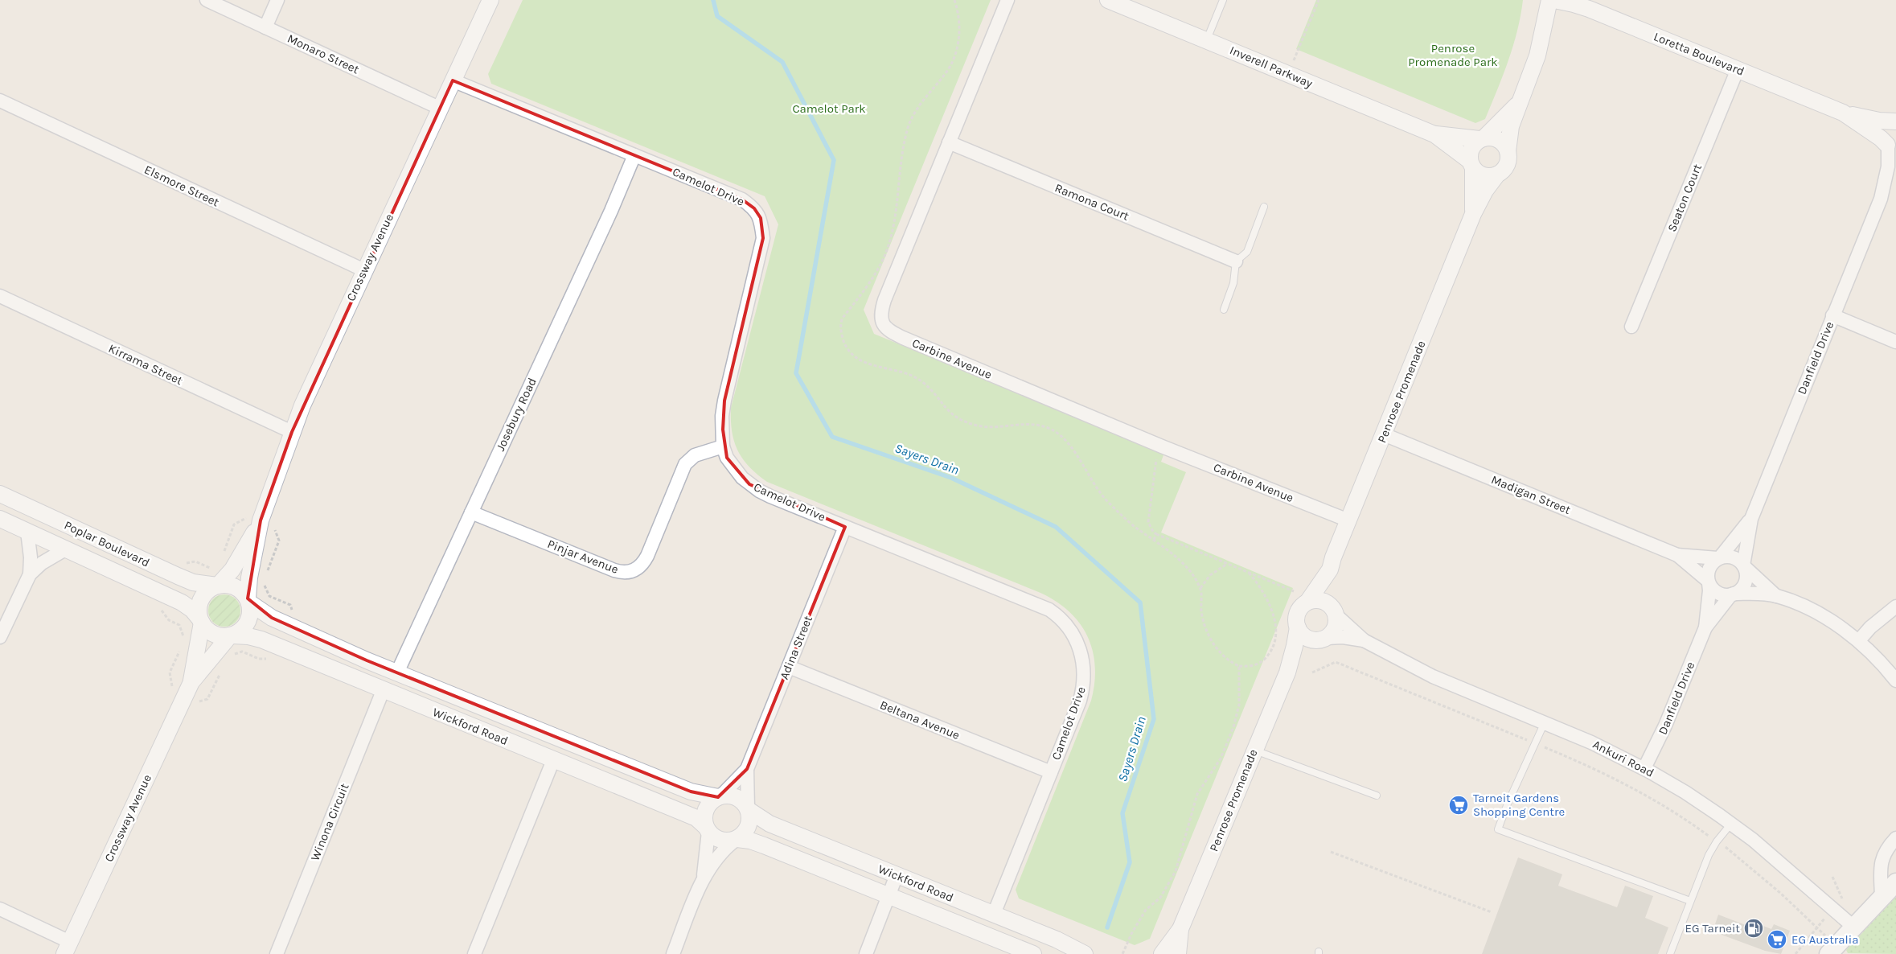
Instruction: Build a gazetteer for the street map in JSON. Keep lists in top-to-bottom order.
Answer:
{
  "streets": {
    "street": [
      "Monaro Street",
      "Loretta Boulevard",
      "Inverell Parkway",
      "Elsmore Street",
      "Camelot Drive",
      "Seaton Court",
      "Ramona Court",
      "Crossway Avenue",
      "Danfield Drive",
      "Carbine Avenue",
      "Kirrama Street",
      "Penrose Promenade",
      "Josebury Road",
      "Madigan Street",
      "Poplar Boulevard",
      "Pinjar Avenue",
      "Adina Street",
      "Beltana Avenue",
      "Wickford Road",
      "Ankuri Road",
      "Winona Circuit"
    ]
  },
  "crossings": [
    ["Monaro Street", "Crossway Avenue"],
    ["Loretta Boulevard", "Seaton Court"],
    ["Loretta Boulevard", "Danfield Drive"],
    ["Inverell Parkway", "Penrose Promenade"],
    ["Elsmore Street", "Crossway Avenue"],
    ["Camelot Drive", "Crossway Avenue"],
    ["Camelot Drive", "Josebury Road"],
    ["Camelot Drive", "Pinjar Avenue"],
    ["Camelot Drive", "Adina Street"],
    ["Camelot Drive", "Beltana Avenue"],
    ["Camelot Drive", "Wickford Road"],
    ["Ramona Court", "Carbine Avenue"],
    ["Crossway Avenue", "Kirrama Street"],
    ["Crossway Avenue", "Poplar Boulevard"],
    ["Crossway Avenue", "Wickford Road"],
    ["Danfield Drive", "Madigan Street"],
    ["Danfield Drive", "Ankuri Road"],
    ["Carbine Avenue", "Penrose Promenade"],
    ["Penrose Promenade", "Madigan Street"],
    ["Penrose Promenade", "Ankuri Road"],
    ["Josebury Road", "Pinjar Avenue"],
    ["Josebury Road", "Wickford Road"],
    ["Poplar Boulevard", "Wickford Road"],
    ["Adina Street", "Beltana Avenue"],
    ["Adina Street", "Wickford Road"],
    ["Wickford Road", "Winona Circuit"]
  ],
  "water": ["Sayers Drain"],
  "parks": ["Penrose Promenade Park", "Camelot Park"],
  "places": {
    "supermarket": ["Tarneit Gardens Shopping Centre", "EG Australia"],
    "fuel station": ["EG Tarneit"]
  }
}
